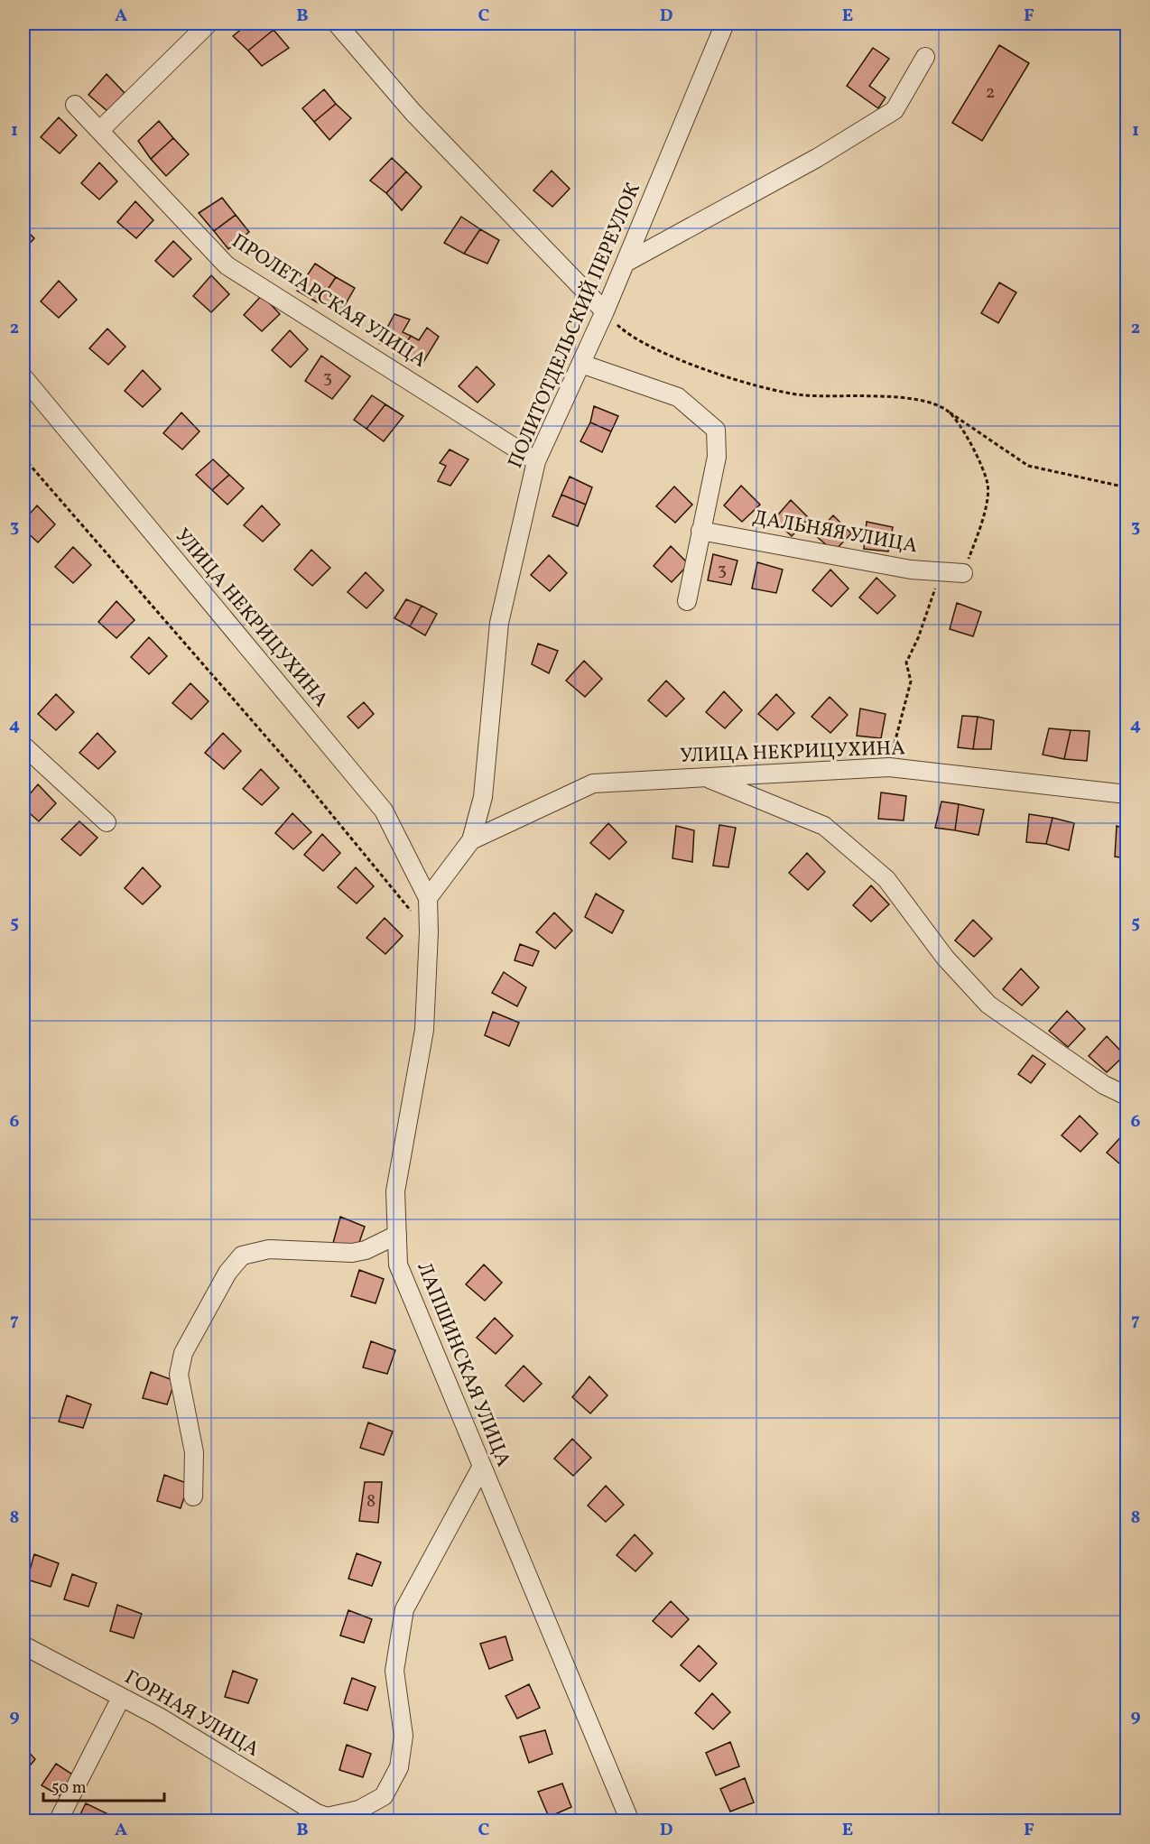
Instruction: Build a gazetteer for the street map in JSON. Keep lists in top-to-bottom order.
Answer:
{
  "streets": {
    "street": [
      "ПРОЛЕТАРСКАЯ УЛИЦА",
      "ПОЛИТОТДЕЛЬСКИЙ ПЕРЕУЛОК",
      "ДАЛЬНЯЯ УЛИЦА",
      "УЛИЦА НЕКРИЦУХИНА",
      "ЛАПШИНСКАЯ УЛИЦА",
      "ГОРНАЯ УЛИЦА"
    ]
  },
  "crossings": [
    ["ПРОЛЕТАРСКАЯ УЛИЦА", "ПОЛИТОТДЕЛЬСКИЙ ПЕРЕУЛОК"],
    ["ПОЛИТОТДЕЛЬСКИЙ ПЕРЕУЛОК", "УЛИЦА НЕКРИЦУХИНА"],
    ["ПОЛИТОТДЕЛЬСКИЙ ПЕРЕУЛОК", "ЛАПШИНСКАЯ УЛИЦА"],
    ["УЛИЦА НЕКРИЦУХИНА", "ЛАПШИНСКАЯ УЛИЦА"]
  ],
  "house_numbers": [
    "2",
    "3",
    "3",
    "8"
  ],
  "scale_bar": "50 m",
  "grid": {
    "columns": [
      "A",
      "B",
      "C",
      "D",
      "E",
      "F"
    ],
    "rows": [
      "1",
      "2",
      "3",
      "4",
      "5",
      "6",
      "7",
      "8",
      "9"
    ]
  }
}
